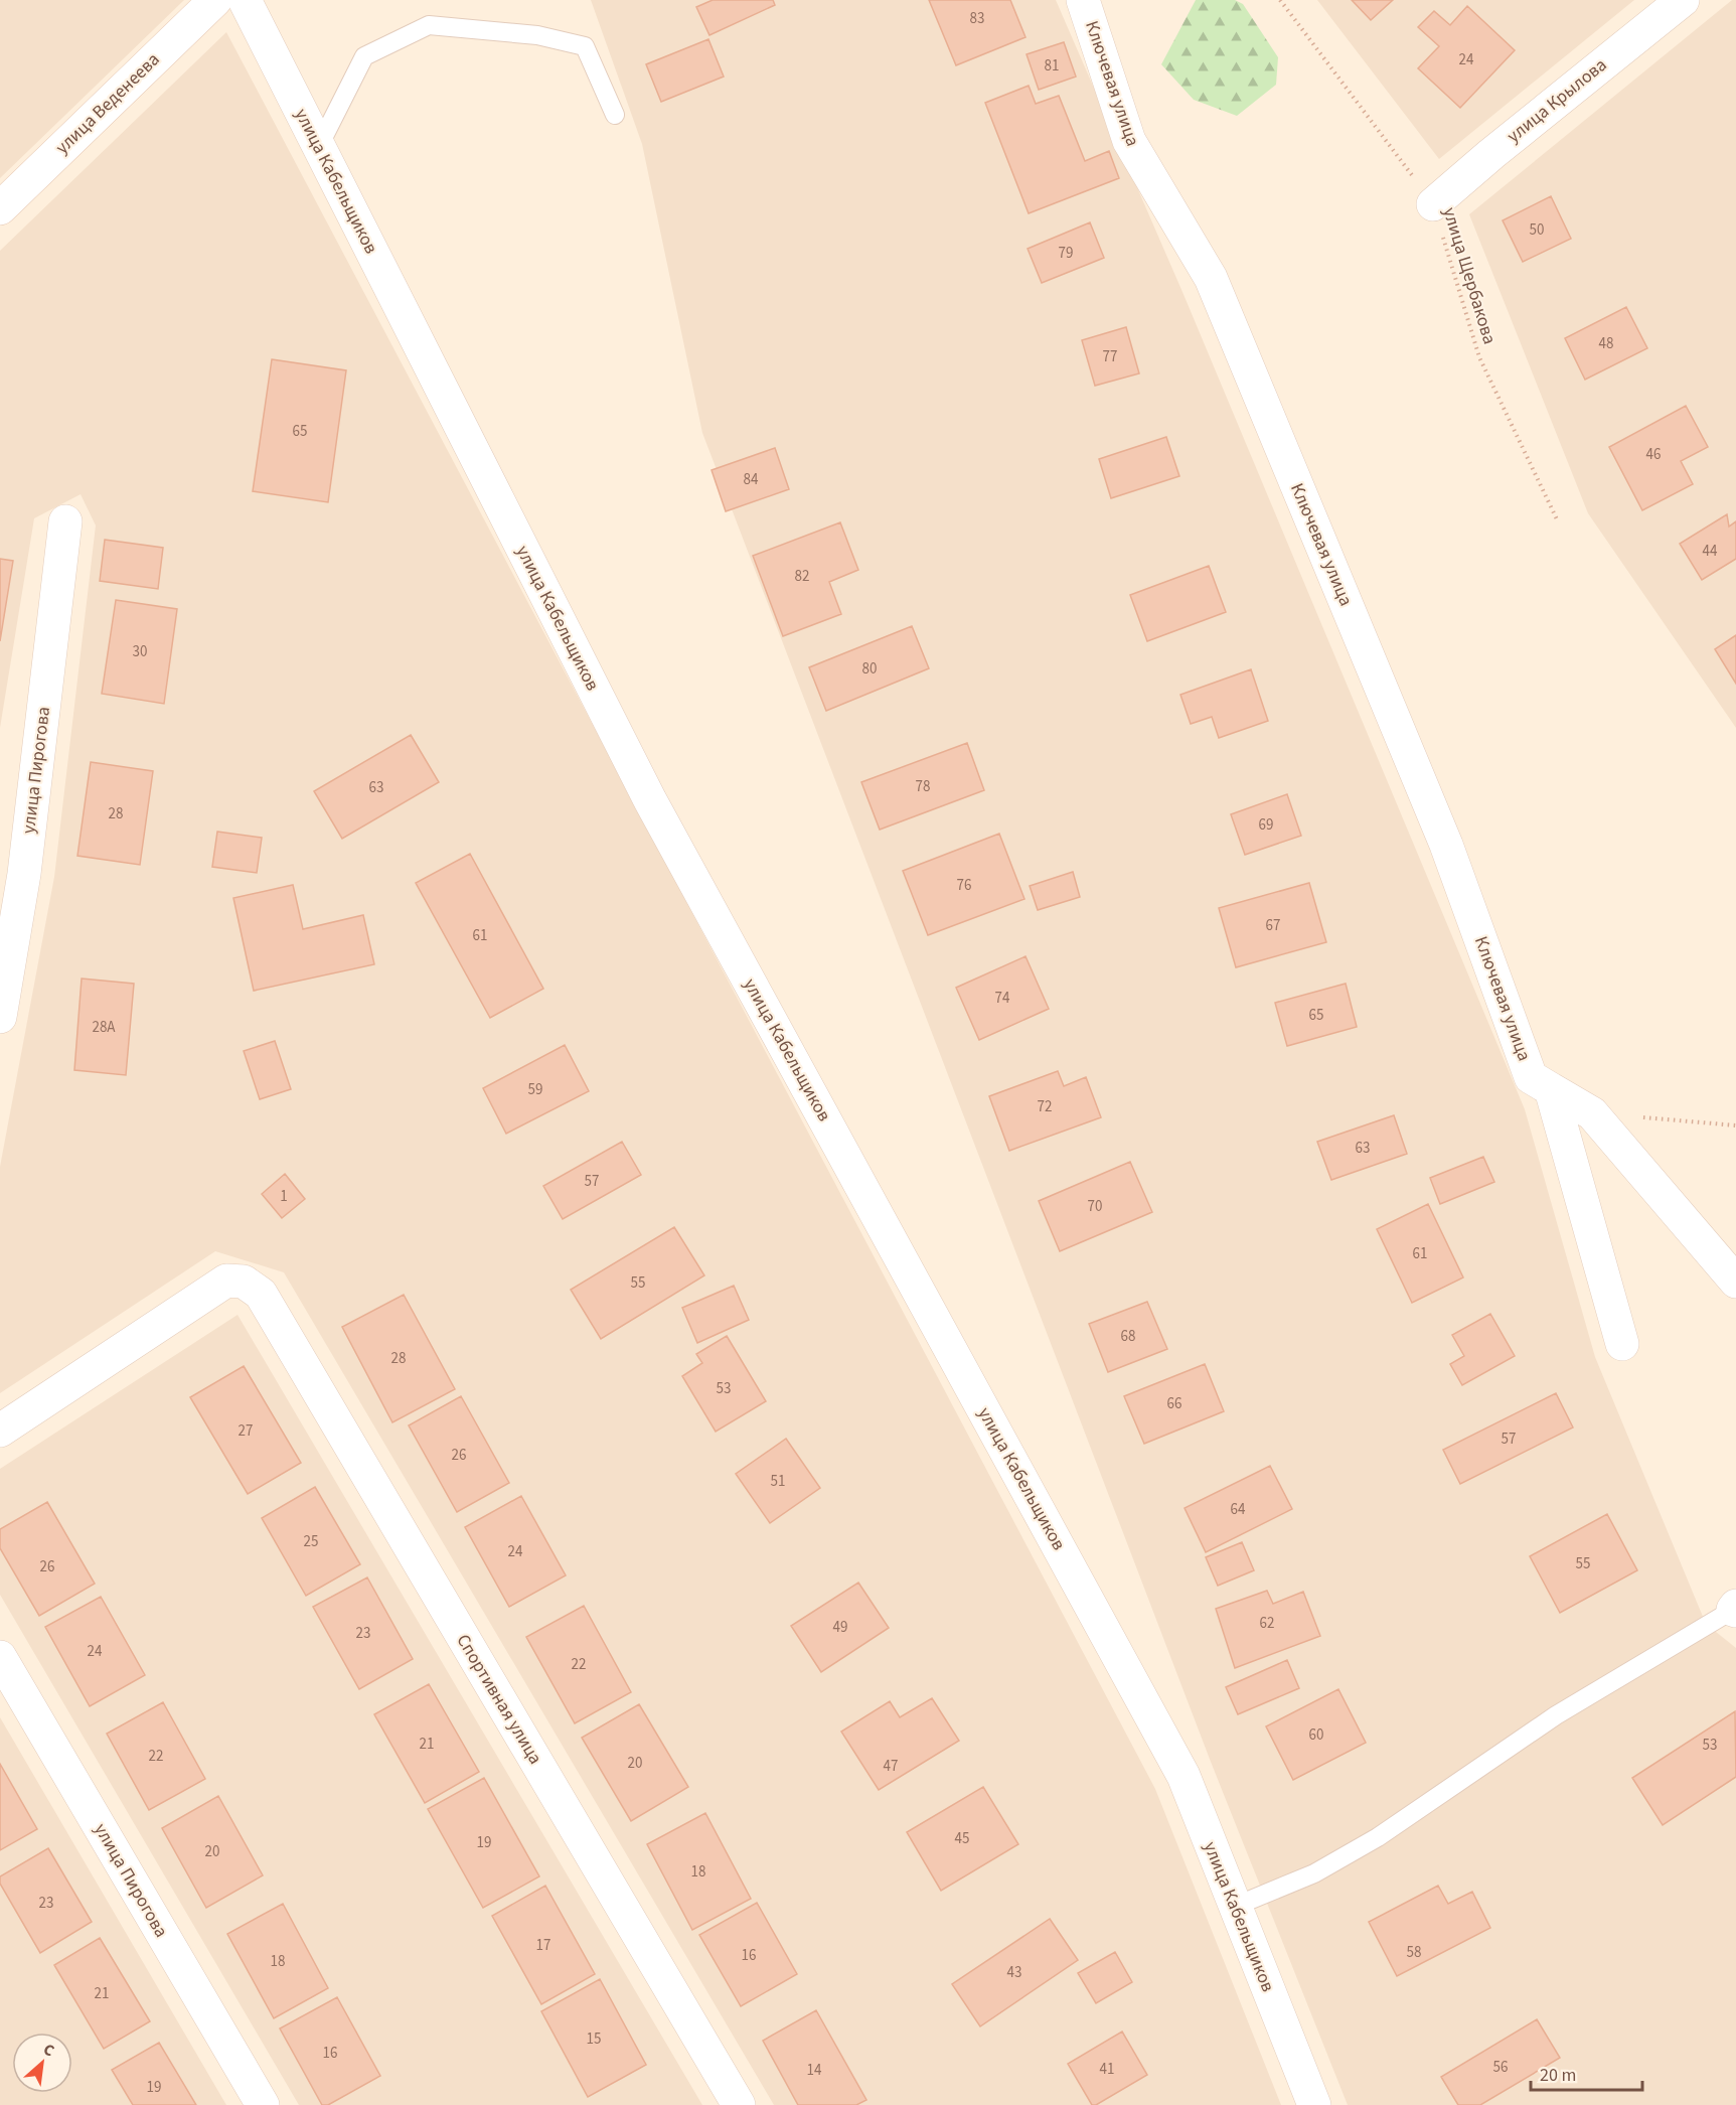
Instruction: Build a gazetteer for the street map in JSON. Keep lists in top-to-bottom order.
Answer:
{
  "streets": {
    "street": [
      "Ключевая улица",
      "улица Крылова",
      "улица Веденеева",
      "улица Кабельщиков",
      "улица Пирогова",
      "Спортивная улица"
    ],
    "path": ["улица Щербакова"]
  },
  "crossings": [
    ["улица Крылова", "улица Щербакова"]
  ],
  "house_numbers": [
    "83",
    "24",
    "81",
    "50",
    "79",
    "48",
    "77",
    "65",
    "46",
    "84",
    "44",
    "82",
    "30",
    "80",
    "78",
    "63",
    "28",
    "69",
    "76",
    "67",
    "61",
    "74",
    "65",
    "28А",
    "59",
    "72",
    "63",
    "57",
    "1",
    "70",
    "61",
    "55",
    "68",
    "28",
    "53",
    "66",
    "27",
    "57",
    "26",
    "51",
    "64",
    "25",
    "24",
    "55",
    "26",
    "62",
    "49",
    "23",
    "24",
    "22",
    "60",
    "21",
    "53",
    "22",
    "20",
    "47",
    "45",
    "19",
    "20",
    "18",
    "23",
    "17",
    "58",
    "16",
    "18",
    "43",
    "21",
    "15",
    "16",
    "56",
    "41",
    "14",
    "19"
  ],
  "scale_bar": "20 m",
  "north": "top right"
}
